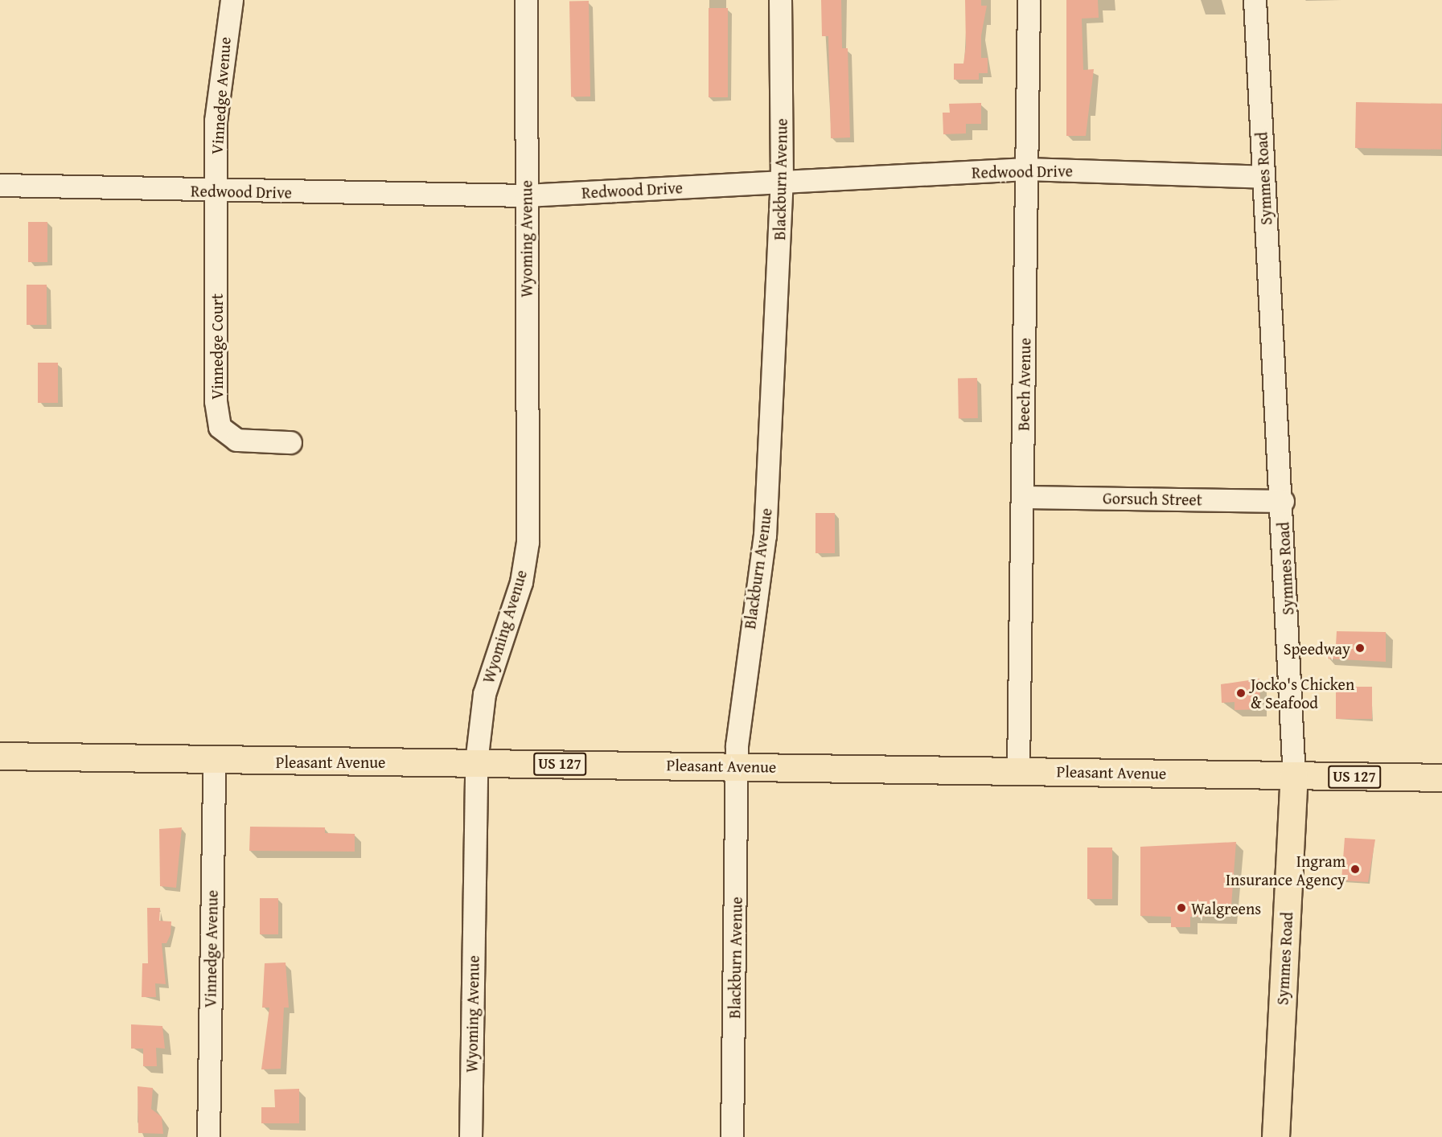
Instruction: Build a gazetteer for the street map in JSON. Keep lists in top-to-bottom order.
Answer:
{
  "streets": {
    "main road": ["Symmes Road", "Pleasant Avenue", "US 127"],
    "street": [
      "Vinnedge Avenue",
      "Redwood Drive",
      "Blackburn Avenue",
      "Wyoming Avenue",
      "Vinnedge Court",
      "Beech Avenue",
      "Gorsuch Street"
    ]
  },
  "crossings": [
    ["Vinnedge Avenue", "Redwood Drive"],
    ["Vinnedge Avenue", "Vinnedge Court"],
    ["Vinnedge Avenue", "Pleasant Avenue"],
    ["Redwood Drive", "Symmes Road"],
    ["Redwood Drive", "Blackburn Avenue"],
    ["Redwood Drive", "Wyoming Avenue"],
    ["Redwood Drive", "Vinnedge Court"],
    ["Redwood Drive", "Beech Avenue"],
    ["Symmes Road", "Gorsuch Street"],
    ["Symmes Road", "Pleasant Avenue"],
    ["Blackburn Avenue", "Pleasant Avenue"],
    ["Wyoming Avenue", "Pleasant Avenue"],
    ["Beech Avenue", "Gorsuch Street"],
    ["Beech Avenue", "Pleasant Avenue"]
  ],
  "places": [
    "Speedway",
    "Jocko's Chicken & Seafood",
    "Ingram Insurance Agency",
    "Walgreens"
  ]
}
